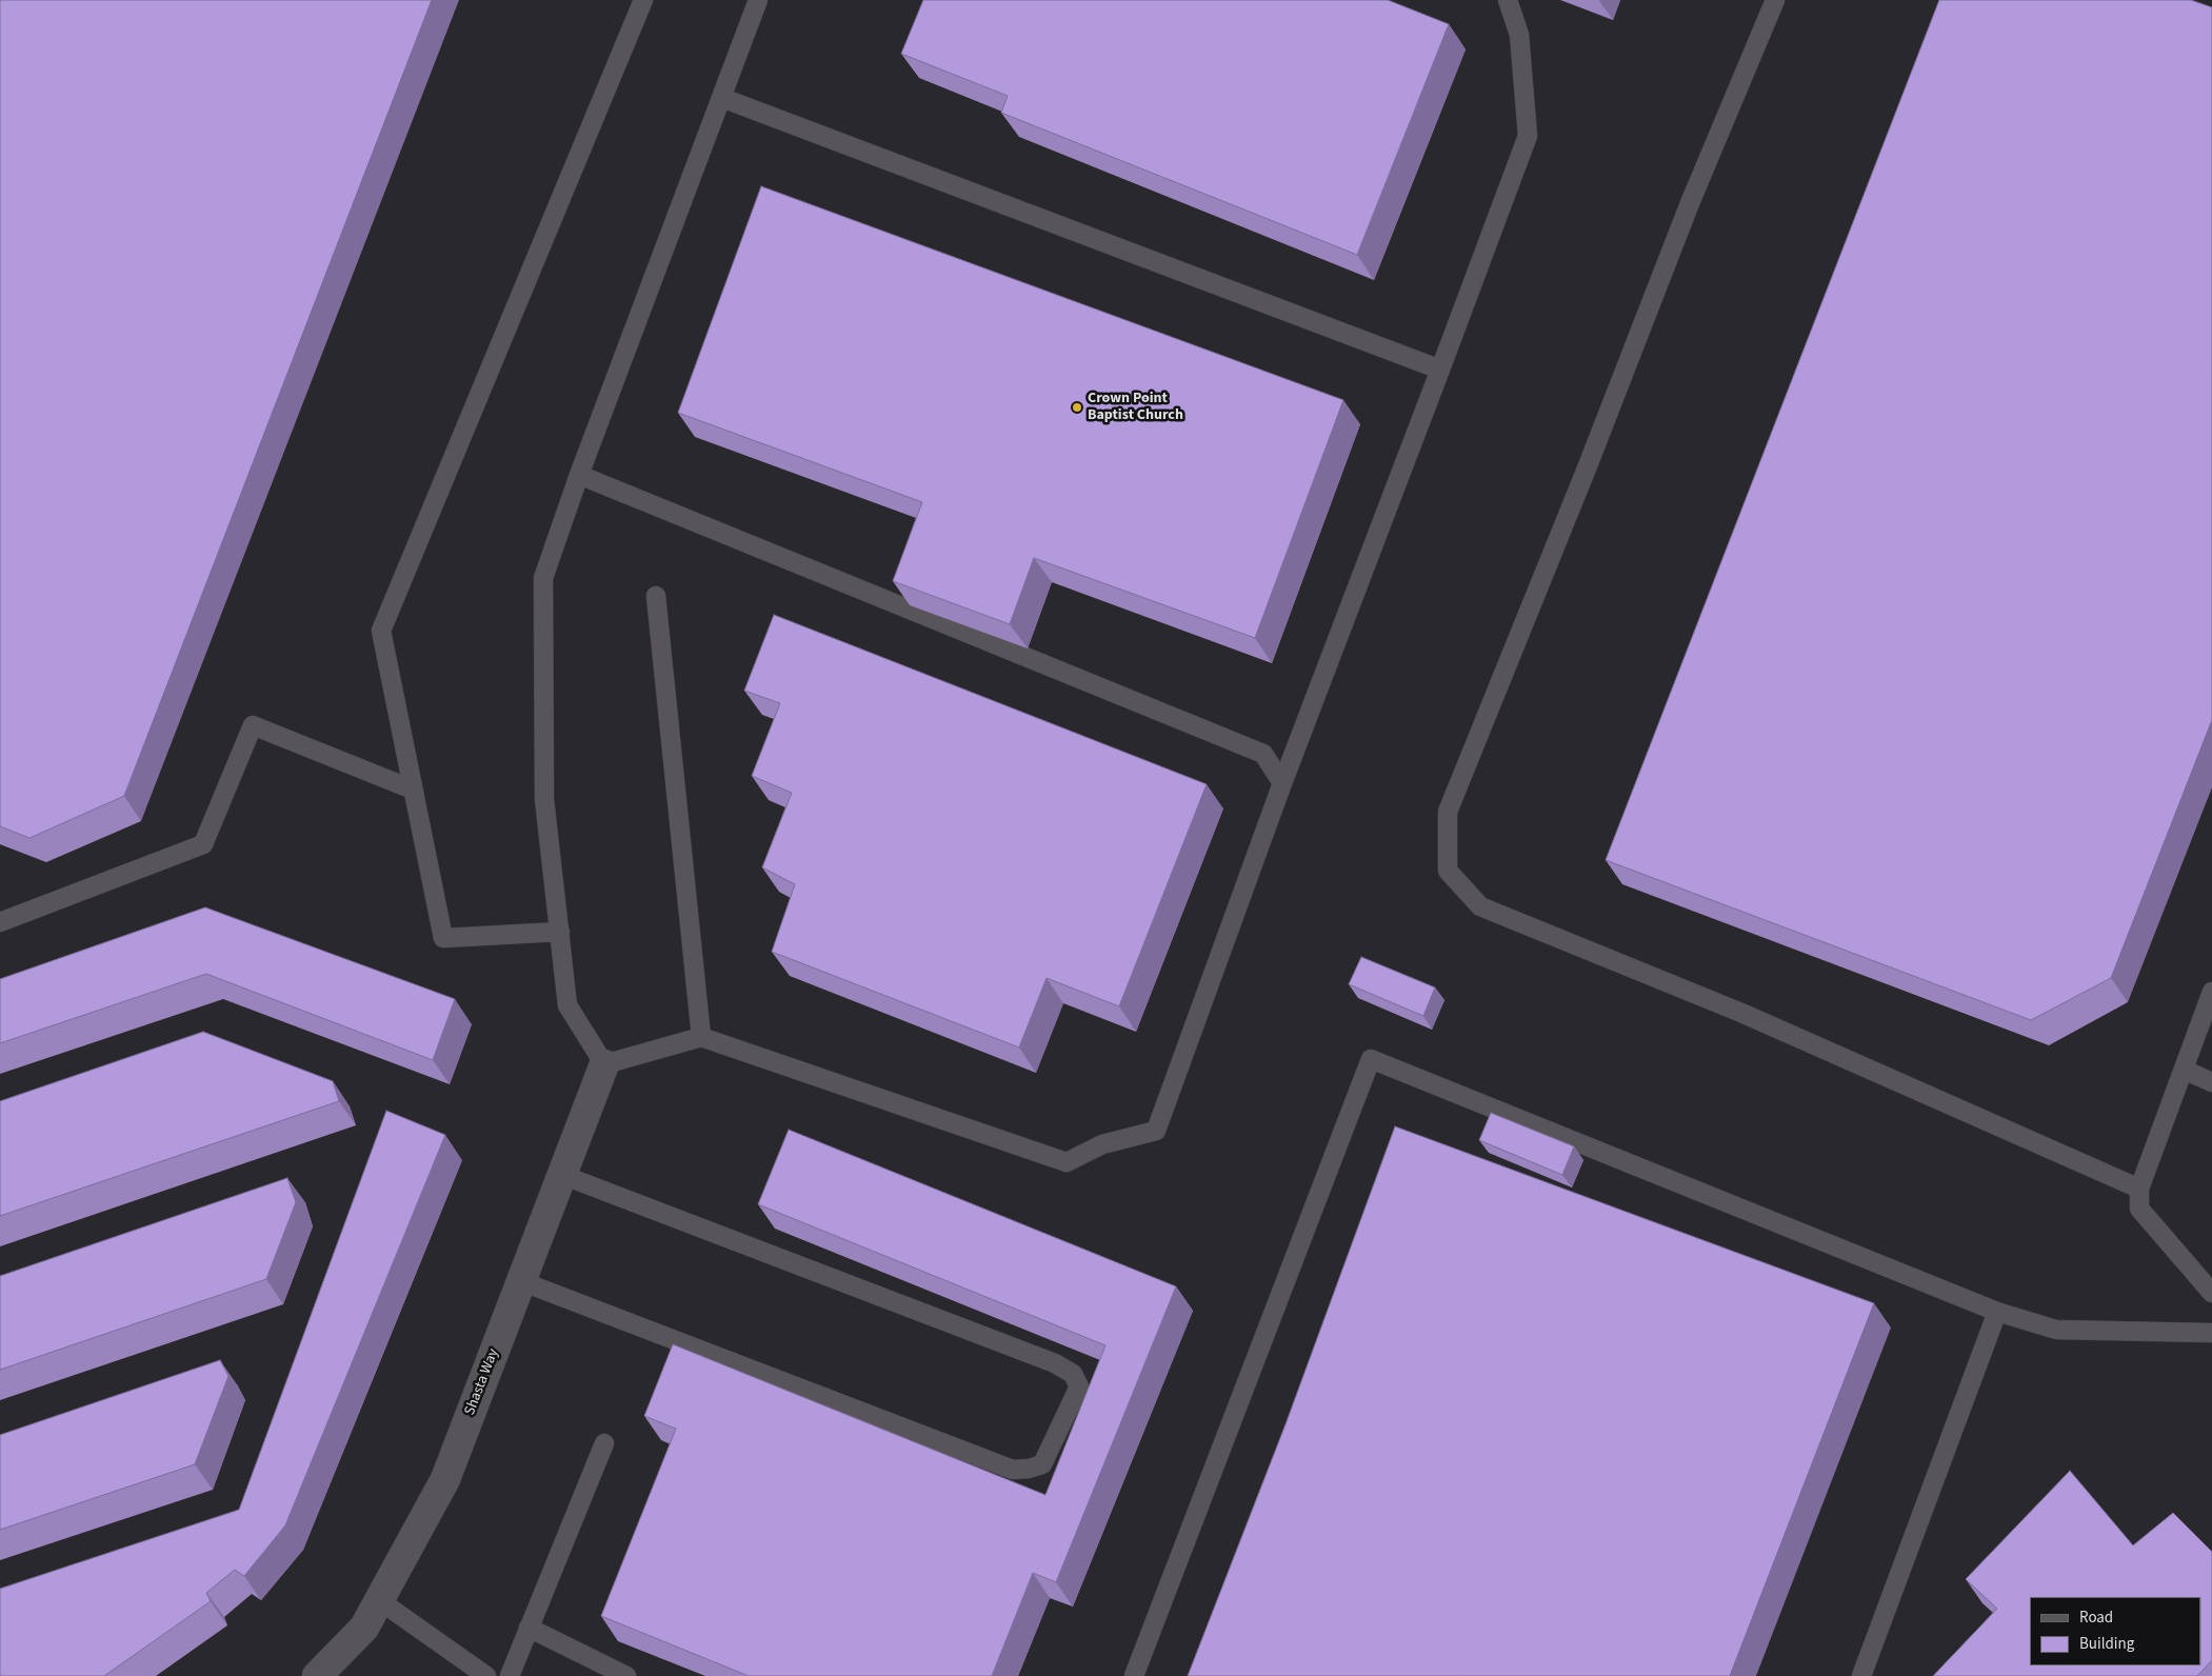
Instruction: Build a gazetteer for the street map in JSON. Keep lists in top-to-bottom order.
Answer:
{
  "streets": {
    "street": ["Shasta Way"]
  },
  "places": ["Crown Point Baptist Church"],
  "legend": ["Road", "Building"]
}
